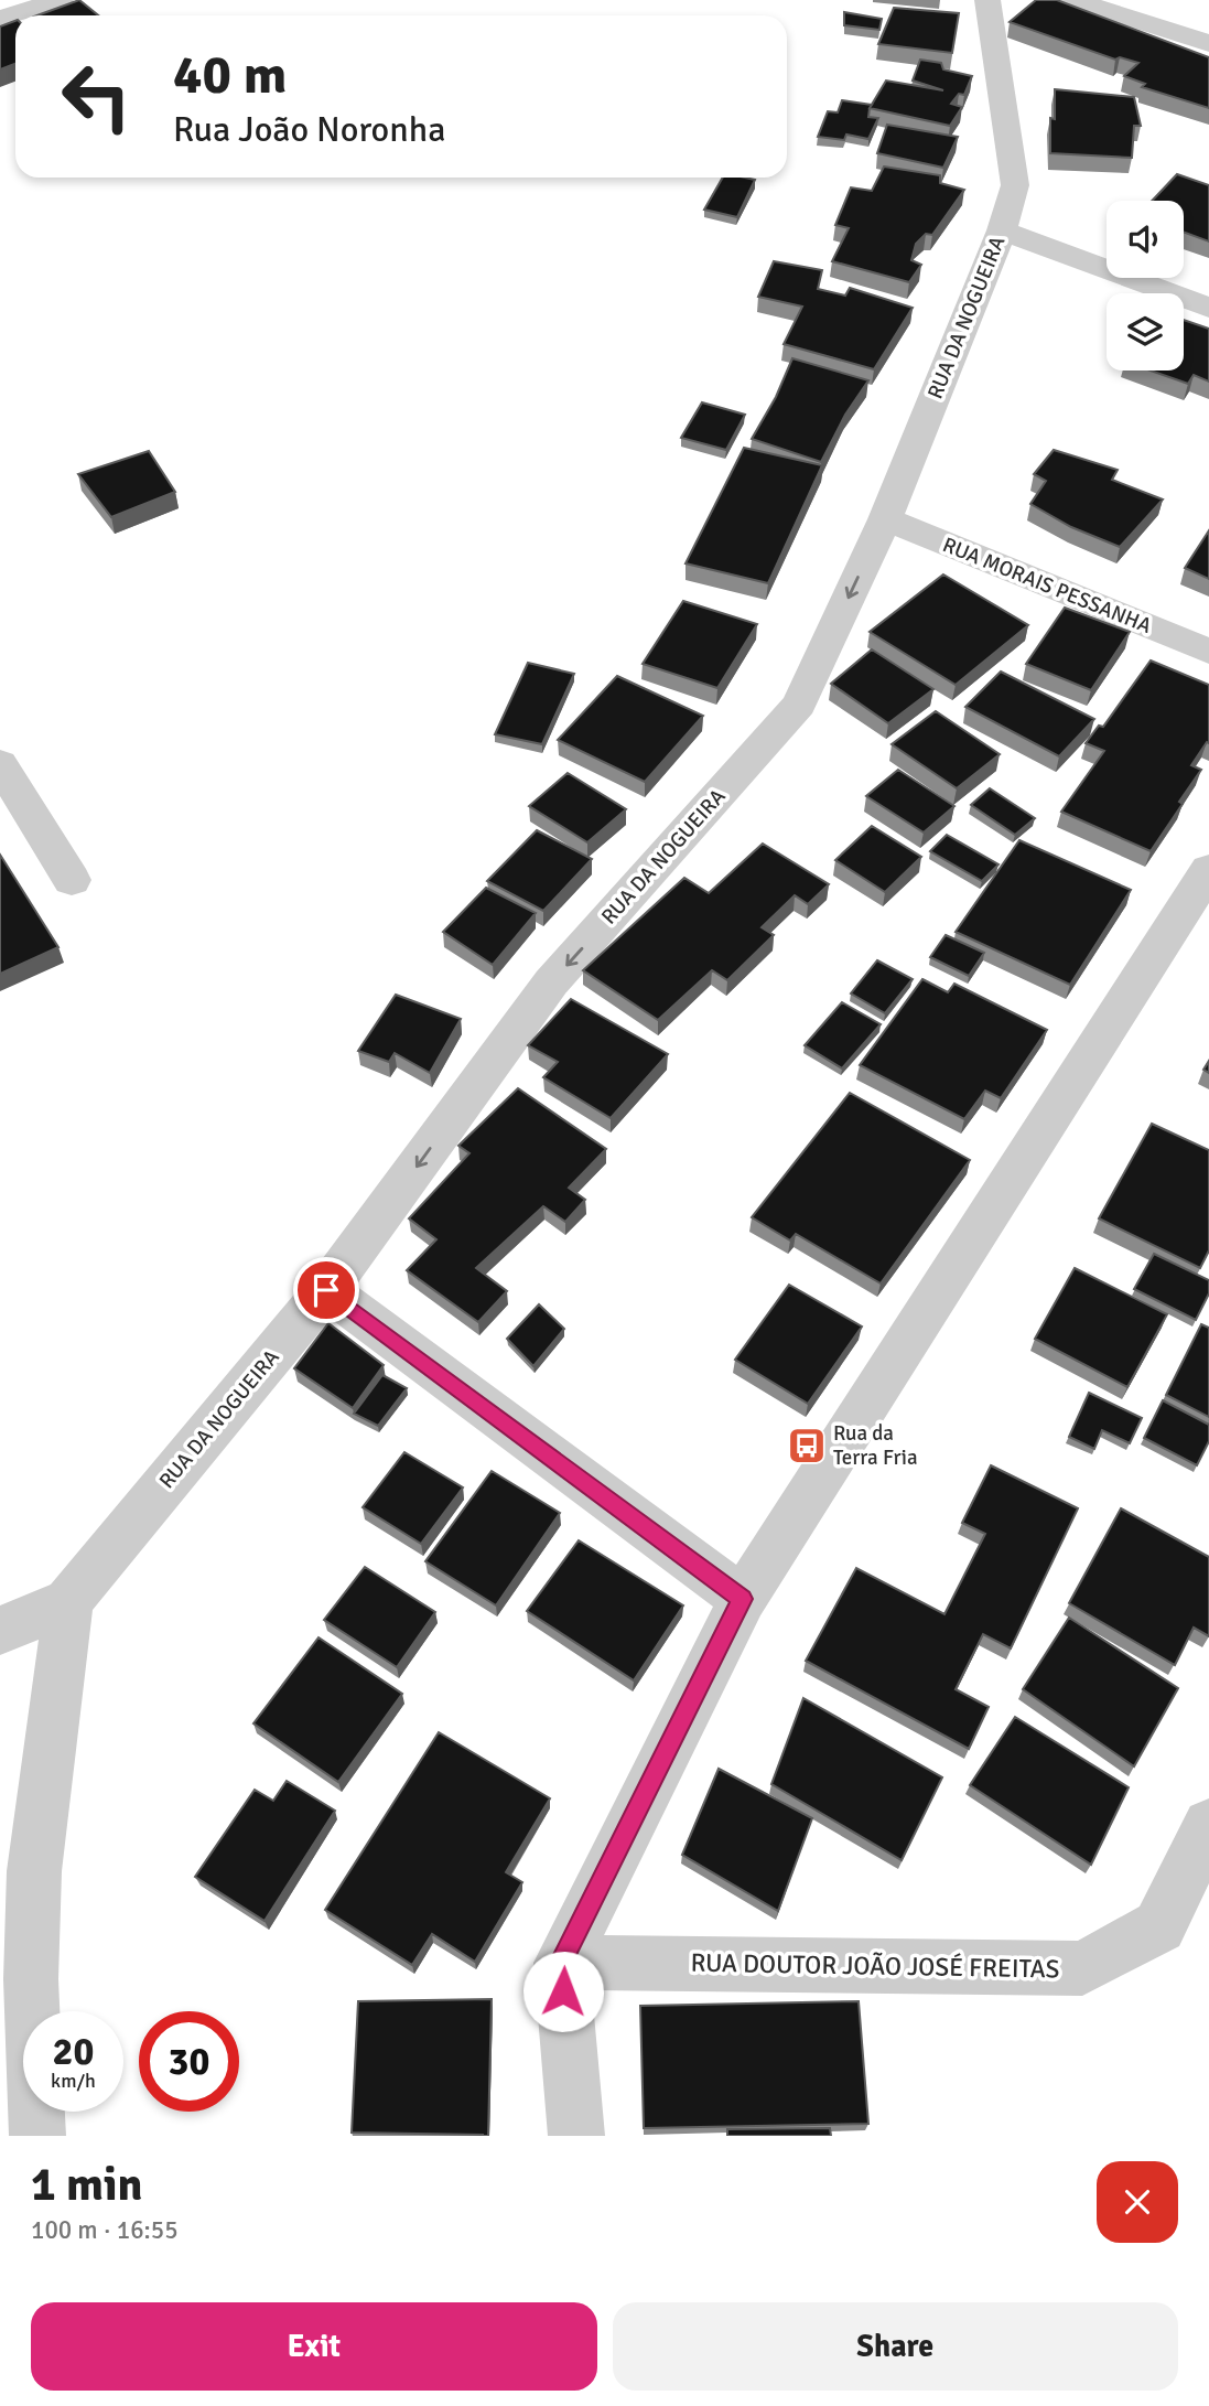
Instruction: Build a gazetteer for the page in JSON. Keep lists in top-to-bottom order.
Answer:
{
  "streets": {
    "street": ["RUA DA NOGUEIRA", "RUA MORAIS PESSANHA", "RUA DOUTOR JOÃO JOSÉ FREITAS"]
  },
  "crossings": [
    ["RUA DA NOGUEIRA", "RUA MORAIS PESSANHA"]
  ],
  "one_way": ["RUA DA NOGUEIRA"],
  "places": {
    "bus stop": ["Rua da Terra Fria"]
  },
  "page": {
    "turn": ["40 m", "Rua João Noronha"],
    "speed": "20 km/h",
    "limit": "30",
    "heading": ["1 min", "100 m · 16:55"],
    "buttons": ["Exit", "Share"]
  }
}
